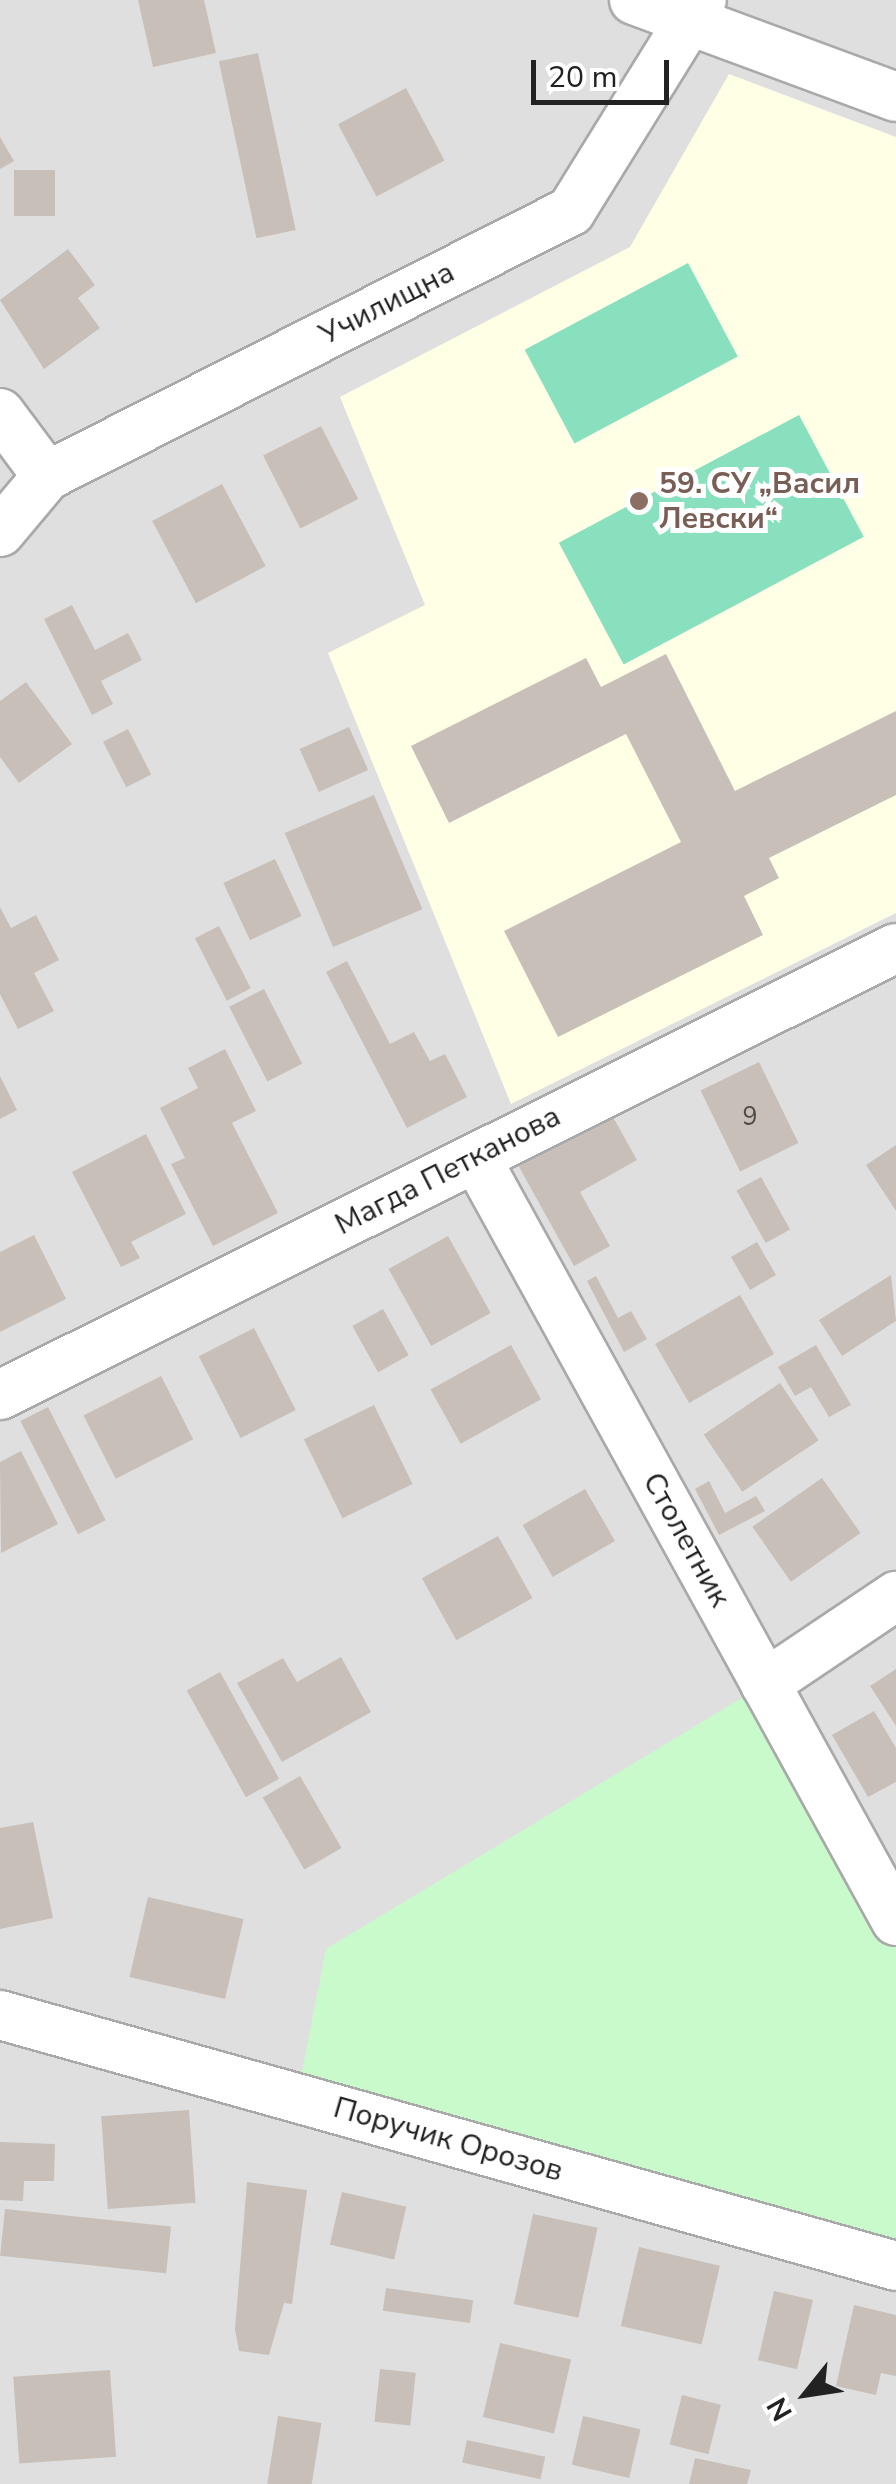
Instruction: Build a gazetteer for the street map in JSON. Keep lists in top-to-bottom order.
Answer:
{
  "streets": {
    "street": [
      "Училищна",
      "Магда Петканова",
      "Столетник",
      "Поручик Орозов"
    ]
  },
  "crossings": [
    ["Магда Петканова", "Столетник"]
  ],
  "places": ["59. СУ „Васил Левски“"],
  "house_numbers": ["9"],
  "scale_bar": "20 m",
  "north": "bottom left"
}
